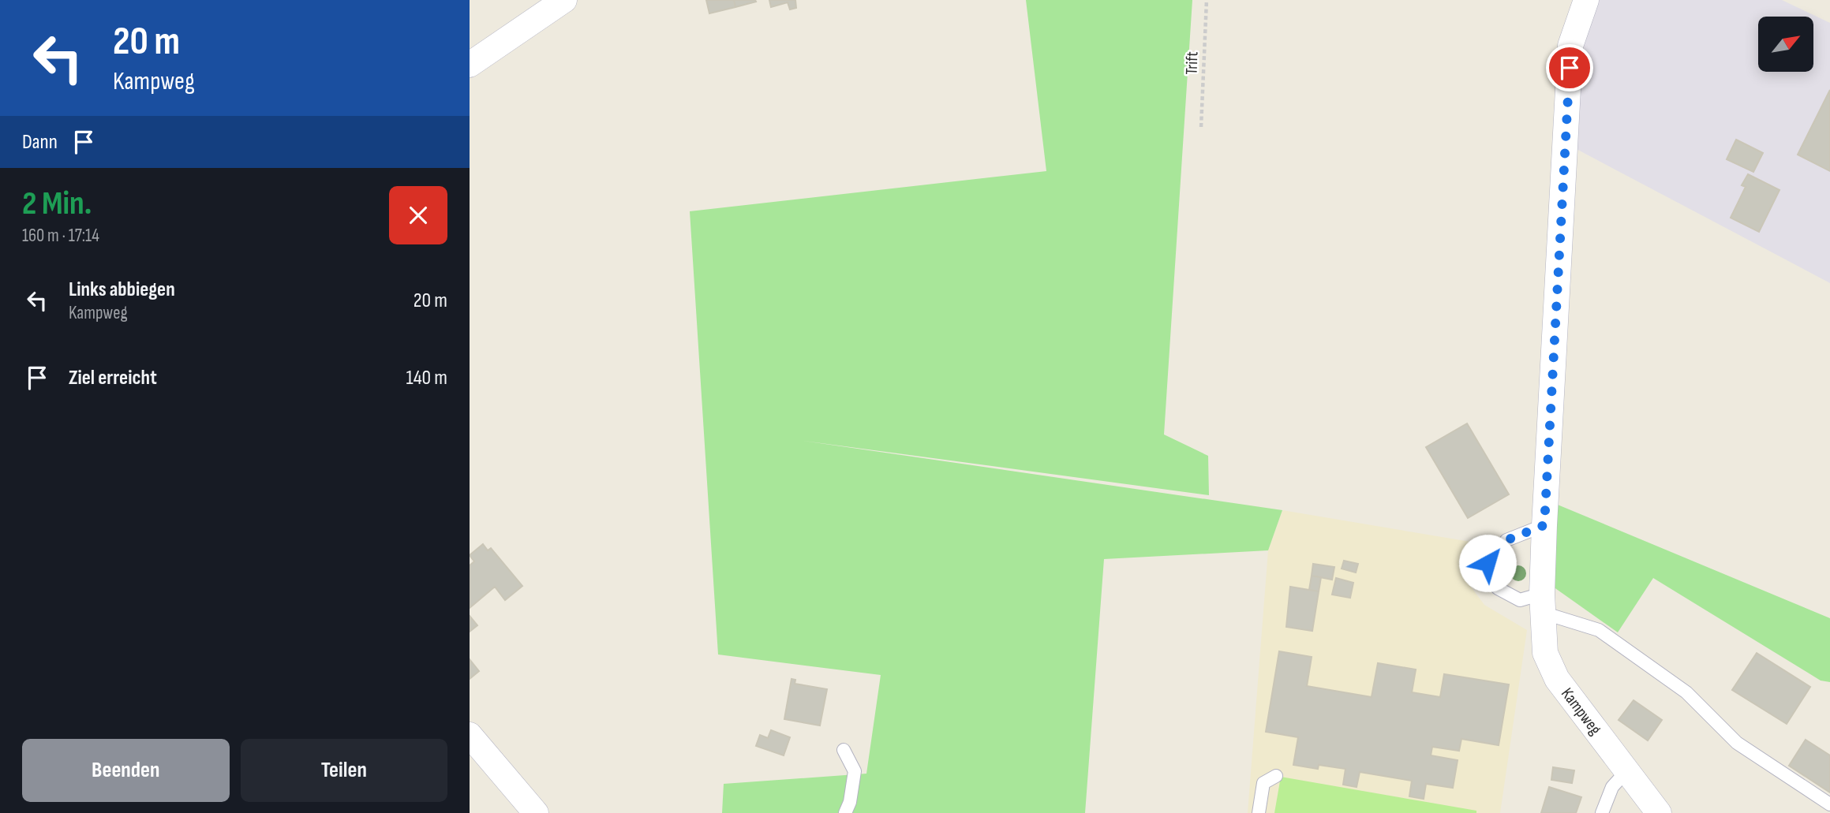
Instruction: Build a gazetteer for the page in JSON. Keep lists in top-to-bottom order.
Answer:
{
  "streets": {
    "street": ["Kampweg"],
    "path": ["Trift"]
  },
  "north": "top right",
  "page": {
    "turn": ["20 m", "Kampweg"],
    "then": "Dann",
    "heading": ["2 Min.", "160 m · 17:14"],
    "list": [
      {
        "name": "Links abbiegen",
        "note": "Kampweg",
        "value": "20 m"
      },
      {
        "name": "Ziel erreicht",
        "value": "140 m"
      }
    ],
    "buttons": ["Beenden", "Teilen"]
  }
}
